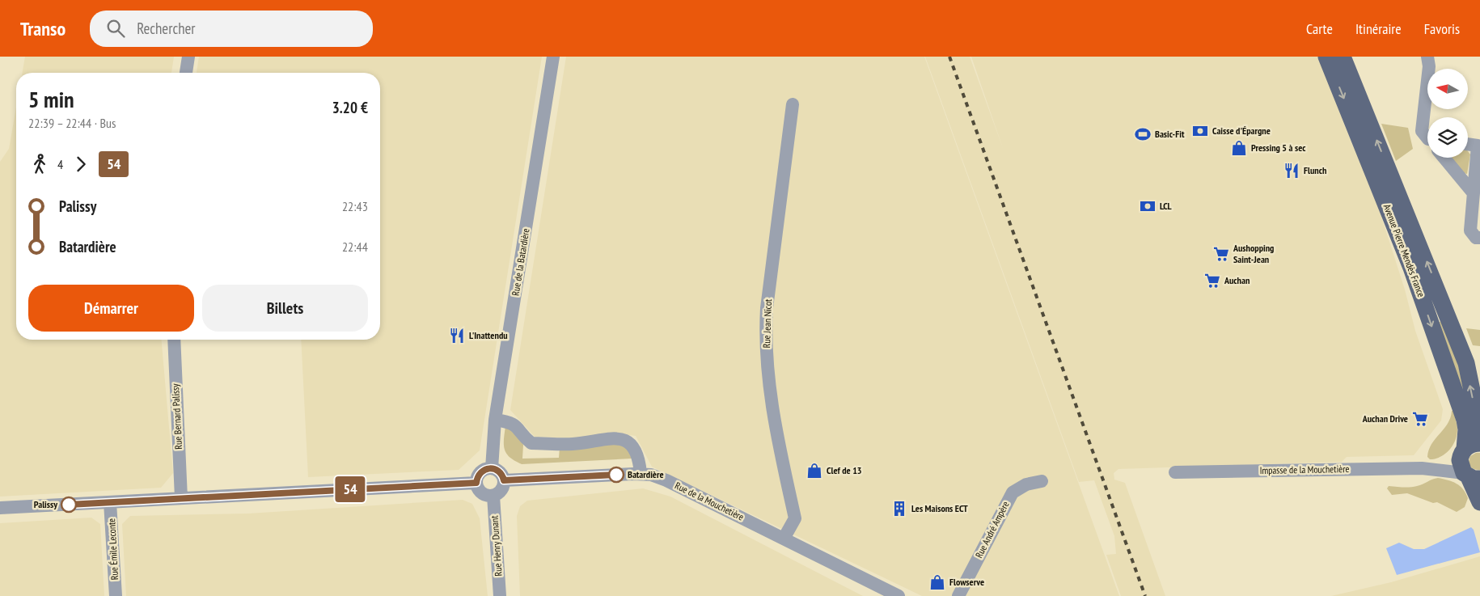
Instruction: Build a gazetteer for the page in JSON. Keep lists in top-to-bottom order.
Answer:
{
  "streets": {
    "main road": ["Avenue Pierre Mendès France"],
    "street": [
      "Rue de la Batardière",
      "Rue Jean Nicot",
      "Rue Bernard Palissy",
      "Impasse de la Mouchetière",
      "Rue de la Mouchetière",
      "Rue André Ampère",
      "Rue Henry Dunant",
      "Rue Émile Leconte"
    ]
  },
  "crossings": [
    ["Avenue Pierre Mendès France", "Impasse de la Mouchetière"],
    ["Rue de la Batardière", "Rue de la Mouchetière"],
    ["Rue de la Batardière", "Rue Henry Dunant"],
    ["Rue Jean Nicot", "Rue de la Mouchetière"],
    ["Rue de la Mouchetière", "Rue Henry Dunant"]
  ],
  "places": {
    "bank": ["Caisse d'Épargne", "LCL"],
    "sports": ["Basic-Fit"],
    "shop": ["Pressing 5 à sec", "Clef de 13", "Flowserve"],
    "restaurant": ["Flunch", "L'Inattendu"],
    "supermarket": ["Aushopping Saint-Jean", "Auchan", "Auchan Drive"],
    "other": ["Batardière", "Palissy"],
    "building": ["Les Maisons ECT"]
  },
  "lines": ["bus line 54"],
  "north": "left",
  "page": {
    "header": "Transo",
    "search": "Rechercher",
    "nav": ["Carte", "Itinéraire", "Favoris"],
    "on_map": "54",
    "heading": ["5 min", "22:39 – 22:44 · Bus", "3.20 €"],
    "legs": ["4", "54"],
    "list": [
      {
        "name": "Palissy",
        "value": "22:43"
      },
      {
        "name": "Batardière",
        "value": "22:44"
      }
    ],
    "buttons": ["Démarrer", "Billets"]
  }
}
